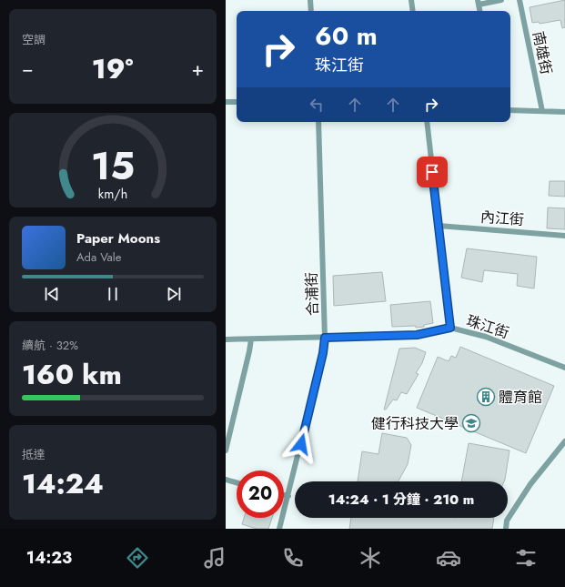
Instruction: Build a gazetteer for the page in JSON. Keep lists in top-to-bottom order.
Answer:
{
  "streets": {
    "lane": [
      "南雄街",
      "內江街",
      "合浦街",
      "珠江街"
    ]
  },
  "crossings": [
    ["合浦街", "珠江街"]
  ],
  "places": {
    "building": ["體育館"],
    "school or university": ["健行科技大學"]
  },
  "page": {
    "tile": [
      "空調",
      ["續航 · 32%", "160 km"],
      ["抵達", "14:24"]
    ],
    "turn": ["60 m", "珠江街"],
    "heat": ["−", "19°", "+"],
    "song": ["Paper Moons", "Ada Vale"],
    "limit": "20",
    "trip": "14:24 · 1 分鐘 · 210 m",
    "tabs": "14:23",
    "gauge": ["15", "km/h"]
  }
}
